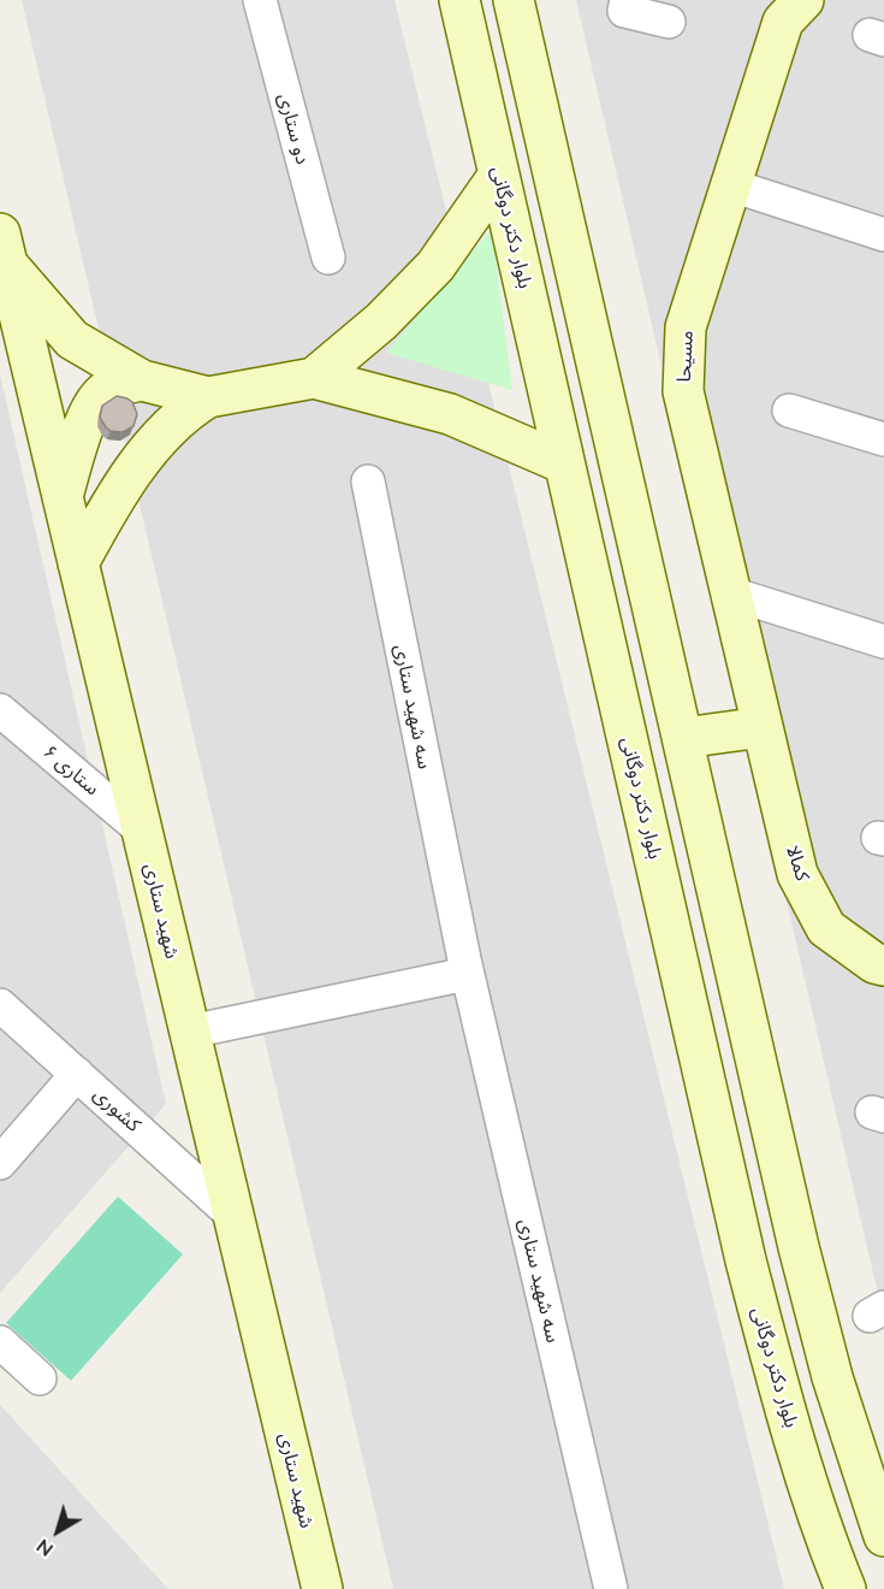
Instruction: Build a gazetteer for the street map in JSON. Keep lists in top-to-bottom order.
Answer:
{
  "streets": {
    "street": [
      "دو ستاری",
      "بلوار دکتر دوگانی",
      "مسیحا",
      "سه شهید ستاری",
      "ستاری ۶",
      "کمالا",
      "شهید ستاری",
      "کشوری"
    ]
  },
  "crossings": [
    ["مسیحا", "کمالا"],
    ["ستاری ۶", "شهید ستاری"],
    ["شهید ستاری", "کشوری"]
  ],
  "north": "bottom left"
}
